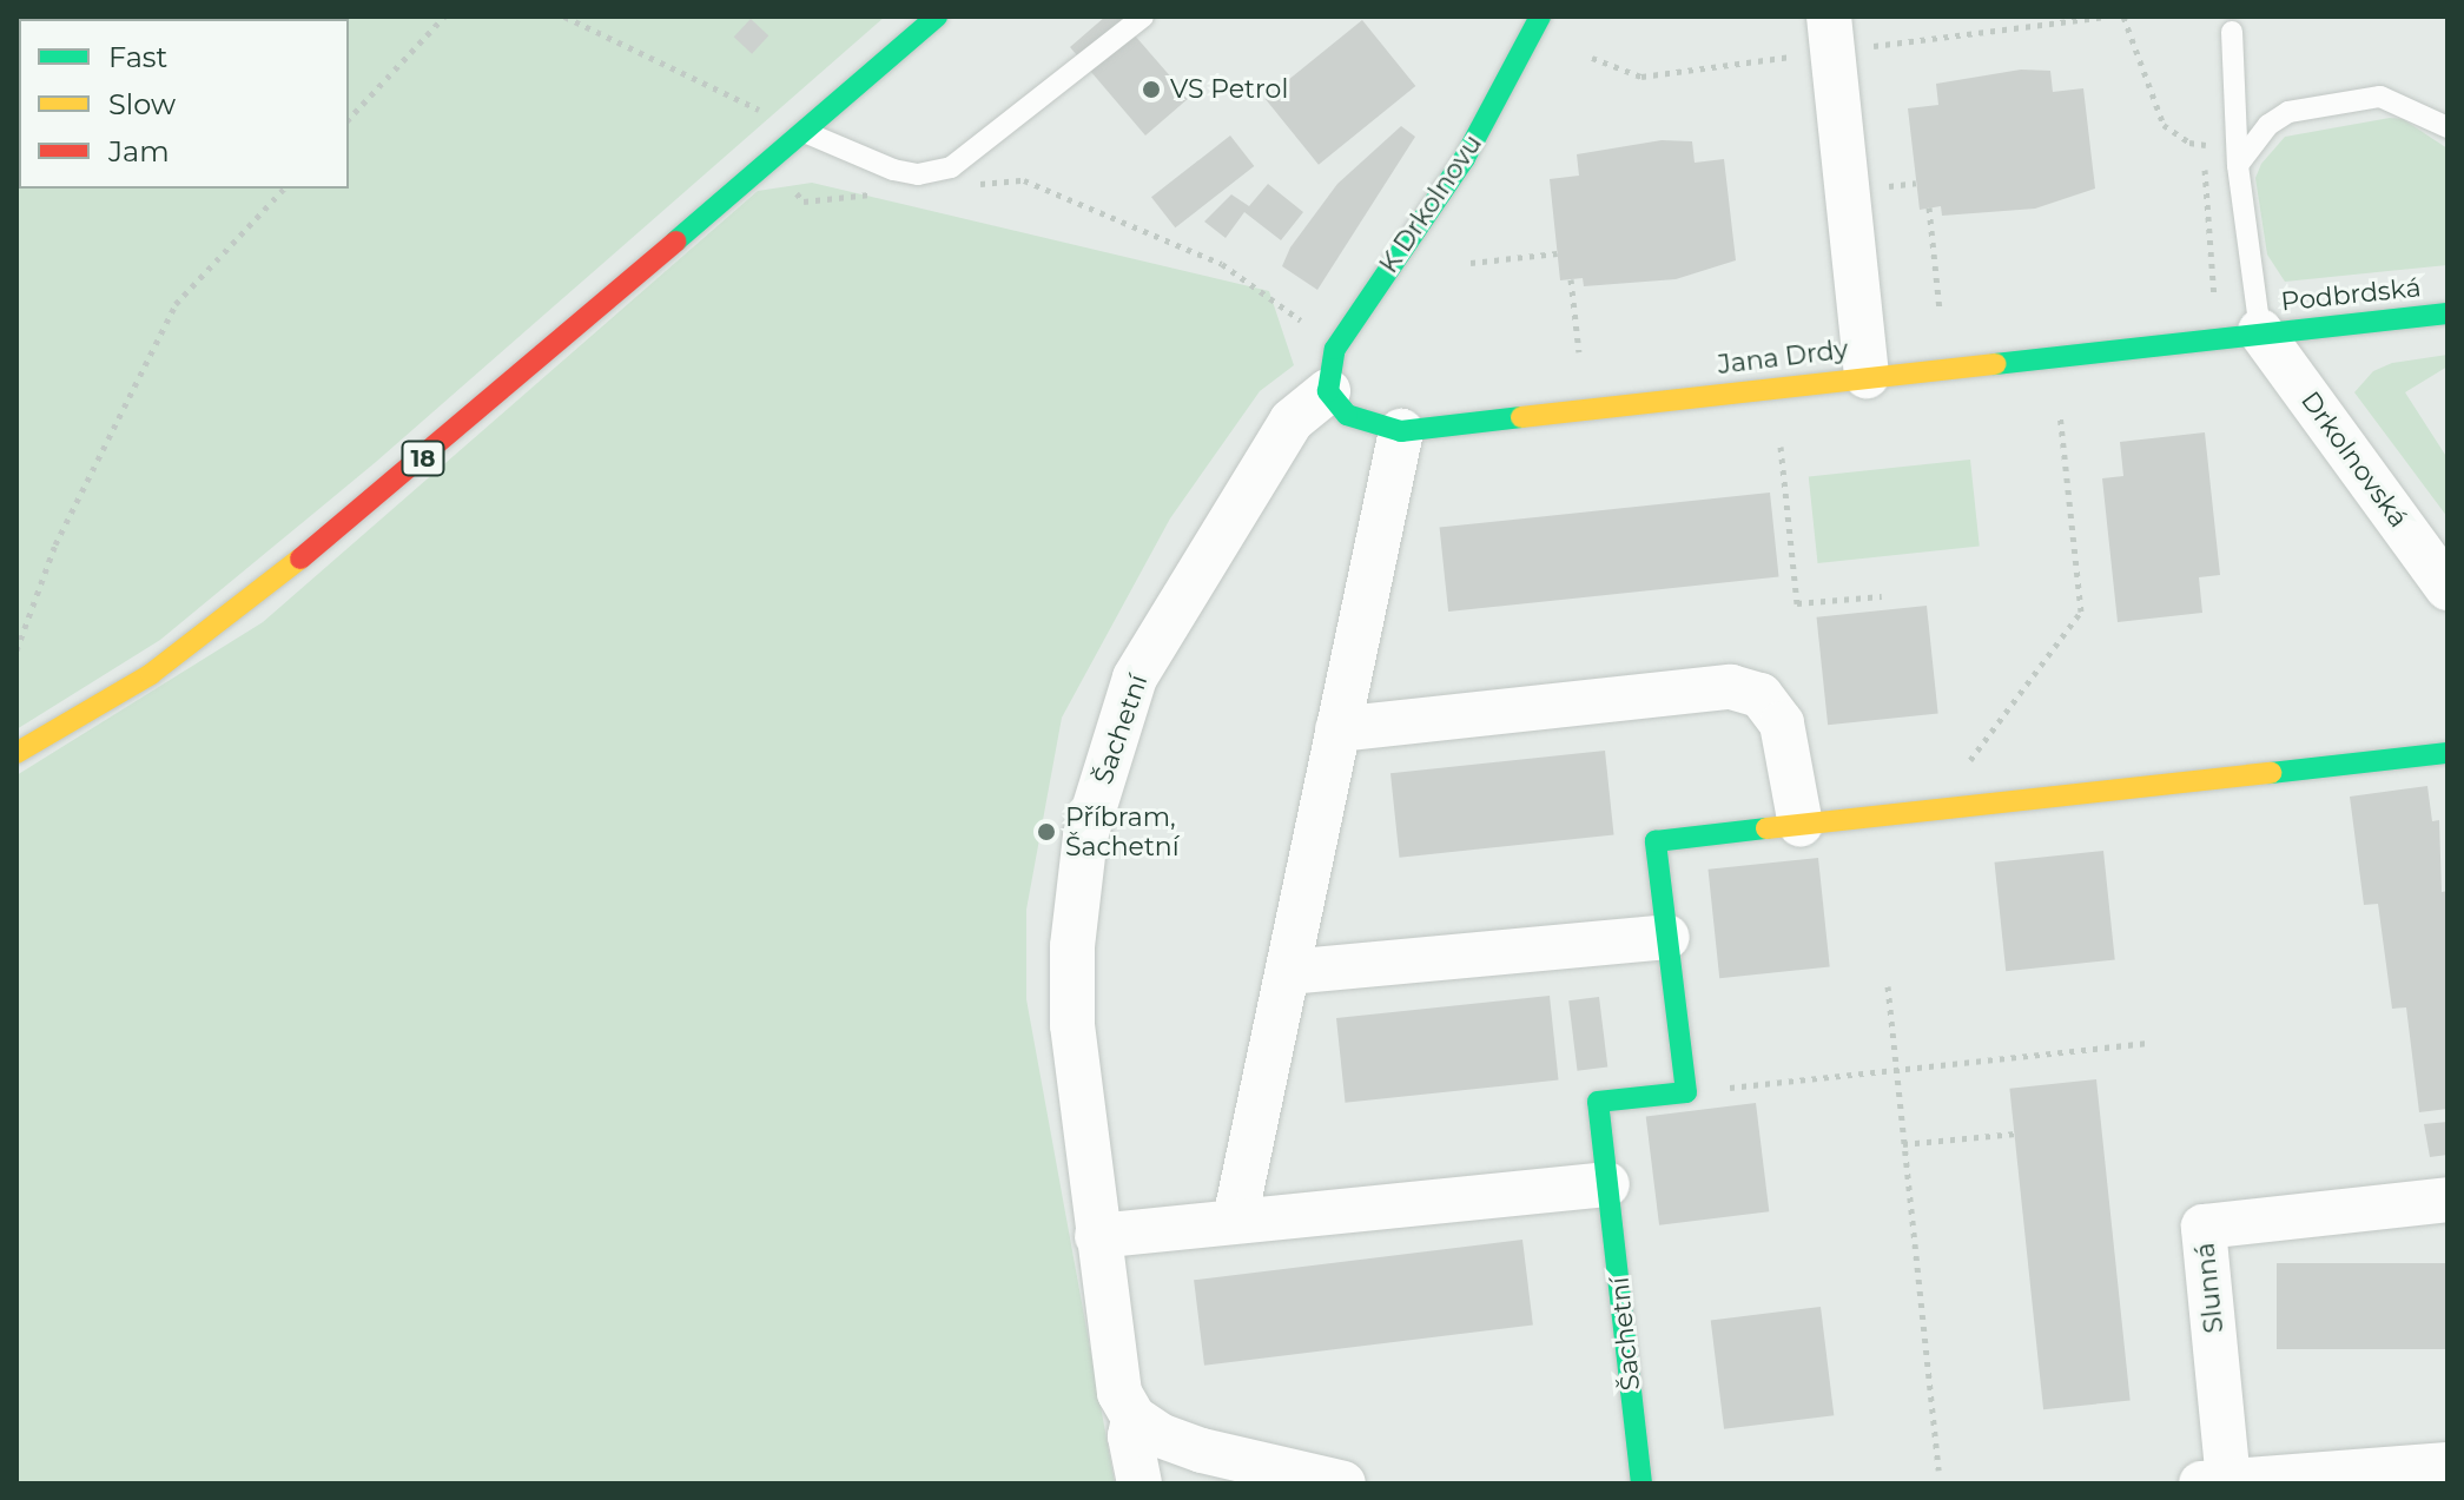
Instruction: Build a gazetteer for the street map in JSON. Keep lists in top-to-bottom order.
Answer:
{
  "streets": {
    "street": [
      "K Drkolnovu",
      "Podbrdská",
      "Jana Drdy",
      "18",
      "Drkolnovská",
      "Šachetní",
      "Slunná"
    ]
  },
  "crossings": [
    ["K Drkolnovu", "Jana Drdy"],
    ["K Drkolnovu", "Šachetní"],
    ["Podbrdská", "Jana Drdy"],
    ["Podbrdská", "Drkolnovská"],
    ["Jana Drdy", "Drkolnovská"],
    ["Jana Drdy", "Šachetní"]
  ],
  "places": ["VS Petrol", "Příbram, Šachetní"],
  "legend": ["Fast", "Slow", "Jam"]
}
